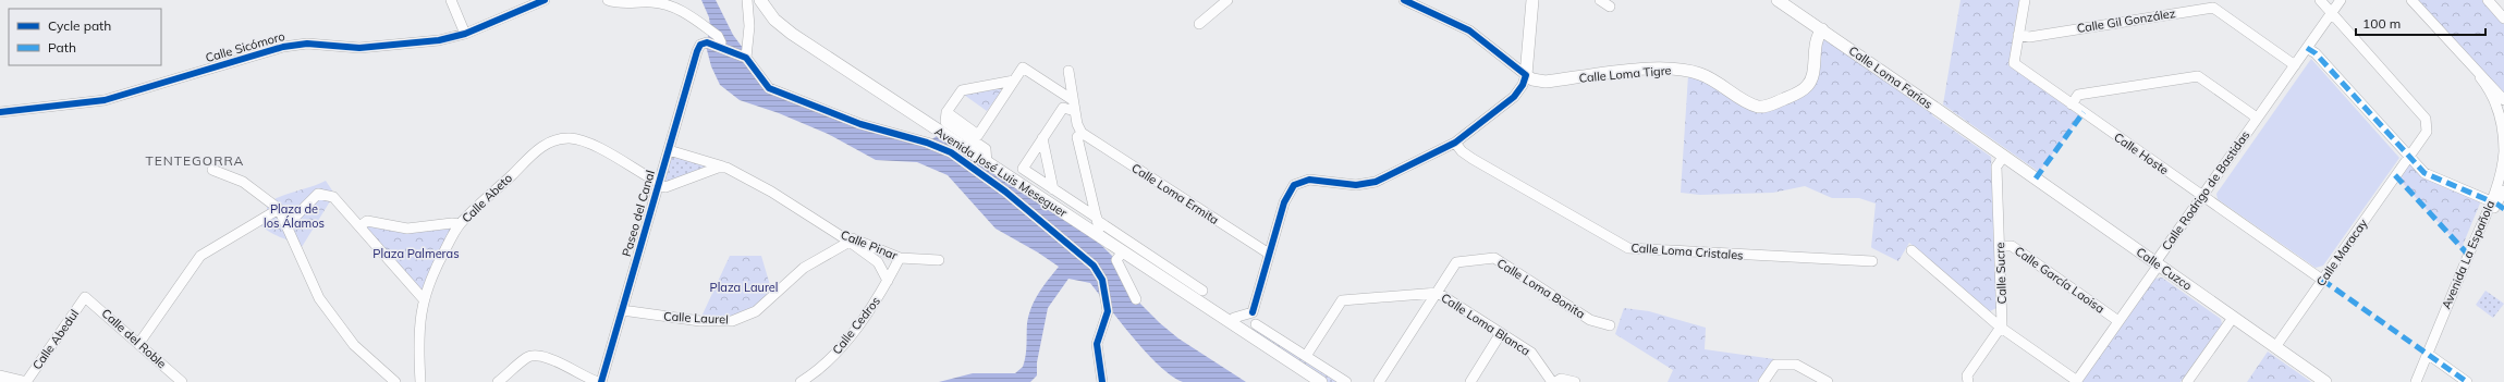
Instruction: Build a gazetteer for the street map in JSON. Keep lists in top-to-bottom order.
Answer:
{
  "streets": {
    "main road": [
      "Calle Loma Tigre",
      "Calle Loma Farias",
      "Avenida José Luis Meseguer",
      "Calle Cuzco"
    ],
    "street": [
      "Calle Gil González",
      "Calle Sicómoro",
      "Calle Hoste",
      "Calle Rodrigo de Bastidas",
      "Calle Loma Ermita",
      "Calle Abeto",
      "Paseo del Canal",
      "Calle Pinar",
      "Calle Loma Cristales",
      "Calle Maracay",
      "Avenida La Española",
      "Calle Sucre",
      "Calle García Laoisa",
      "Calle Loma Bonita",
      "Calle Laurel",
      "Calle Loma Blanca",
      "Calle Cedros",
      "Calle del Roble",
      "Calle Abedul"
    ]
  },
  "crossings": [
    ["Calle Gil González", "Calle Hoste"],
    ["Calle Gil González", "Calle Rodrigo de Bastidas"],
    ["Calle Loma Tigre", "Calle Loma Farias"],
    ["Calle Loma Farias", "Calle Cuzco"],
    ["Calle Loma Farias", "Calle Sucre"],
    ["Calle Hoste", "Calle Rodrigo de Bastidas"],
    ["Calle Hoste", "Calle Maracay"],
    ["Calle Rodrigo de Bastidas", "Calle Maracay"],
    ["Calle Rodrigo de Bastidas", "Calle Cuzco"],
    ["Calle Rodrigo de Bastidas", "Calle García Laoisa"],
    ["Calle Abeto", "Paseo del Canal"],
    ["Paseo del Canal", "Calle Pinar"],
    ["Paseo del Canal", "Calle Laurel"],
    ["Calle Pinar", "Calle Laurel"],
    ["Calle Pinar", "Calle Cedros"],
    ["Calle Maracay", "Calle Cuzco"],
    ["Calle Cuzco", "Calle Sucre"],
    ["Calle Sucre", "Calle García Laoisa"],
    ["Calle Loma Bonita", "Calle Loma Blanca"],
    ["Calle del Roble", "Calle Abedul"]
  ],
  "districts": ["TENTEGORRA"],
  "parks": ["Plaza de los Álamos", "Plaza Palmeras", "Plaza Laurel"],
  "legend": ["Cycle path", "Path"],
  "scale_bar": "100 m"
}
